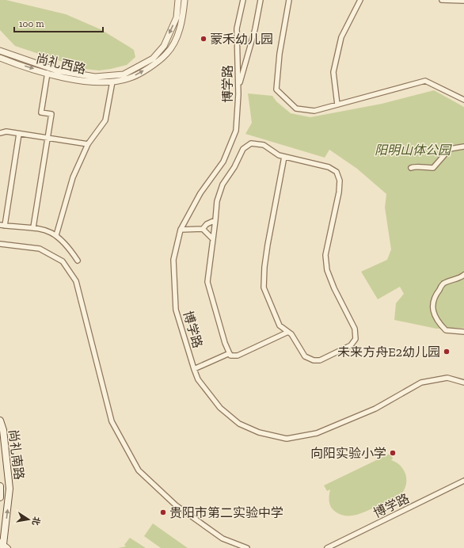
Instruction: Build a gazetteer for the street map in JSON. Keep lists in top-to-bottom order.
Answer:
{
  "streets": {
    "main road": ["尚礼南路"],
    "street": ["尚礼西路", "博学路"]
  },
  "one_way": ["尚礼南路"],
  "parks": ["阳明山体公园"],
  "places": [
    "蒙禾幼儿园",
    "未来方舟E2幼儿园",
    "向阳实验小学",
    "贵阳市第二实验中学"
  ],
  "scale_bar": "100 m",
  "north": "right"
}
